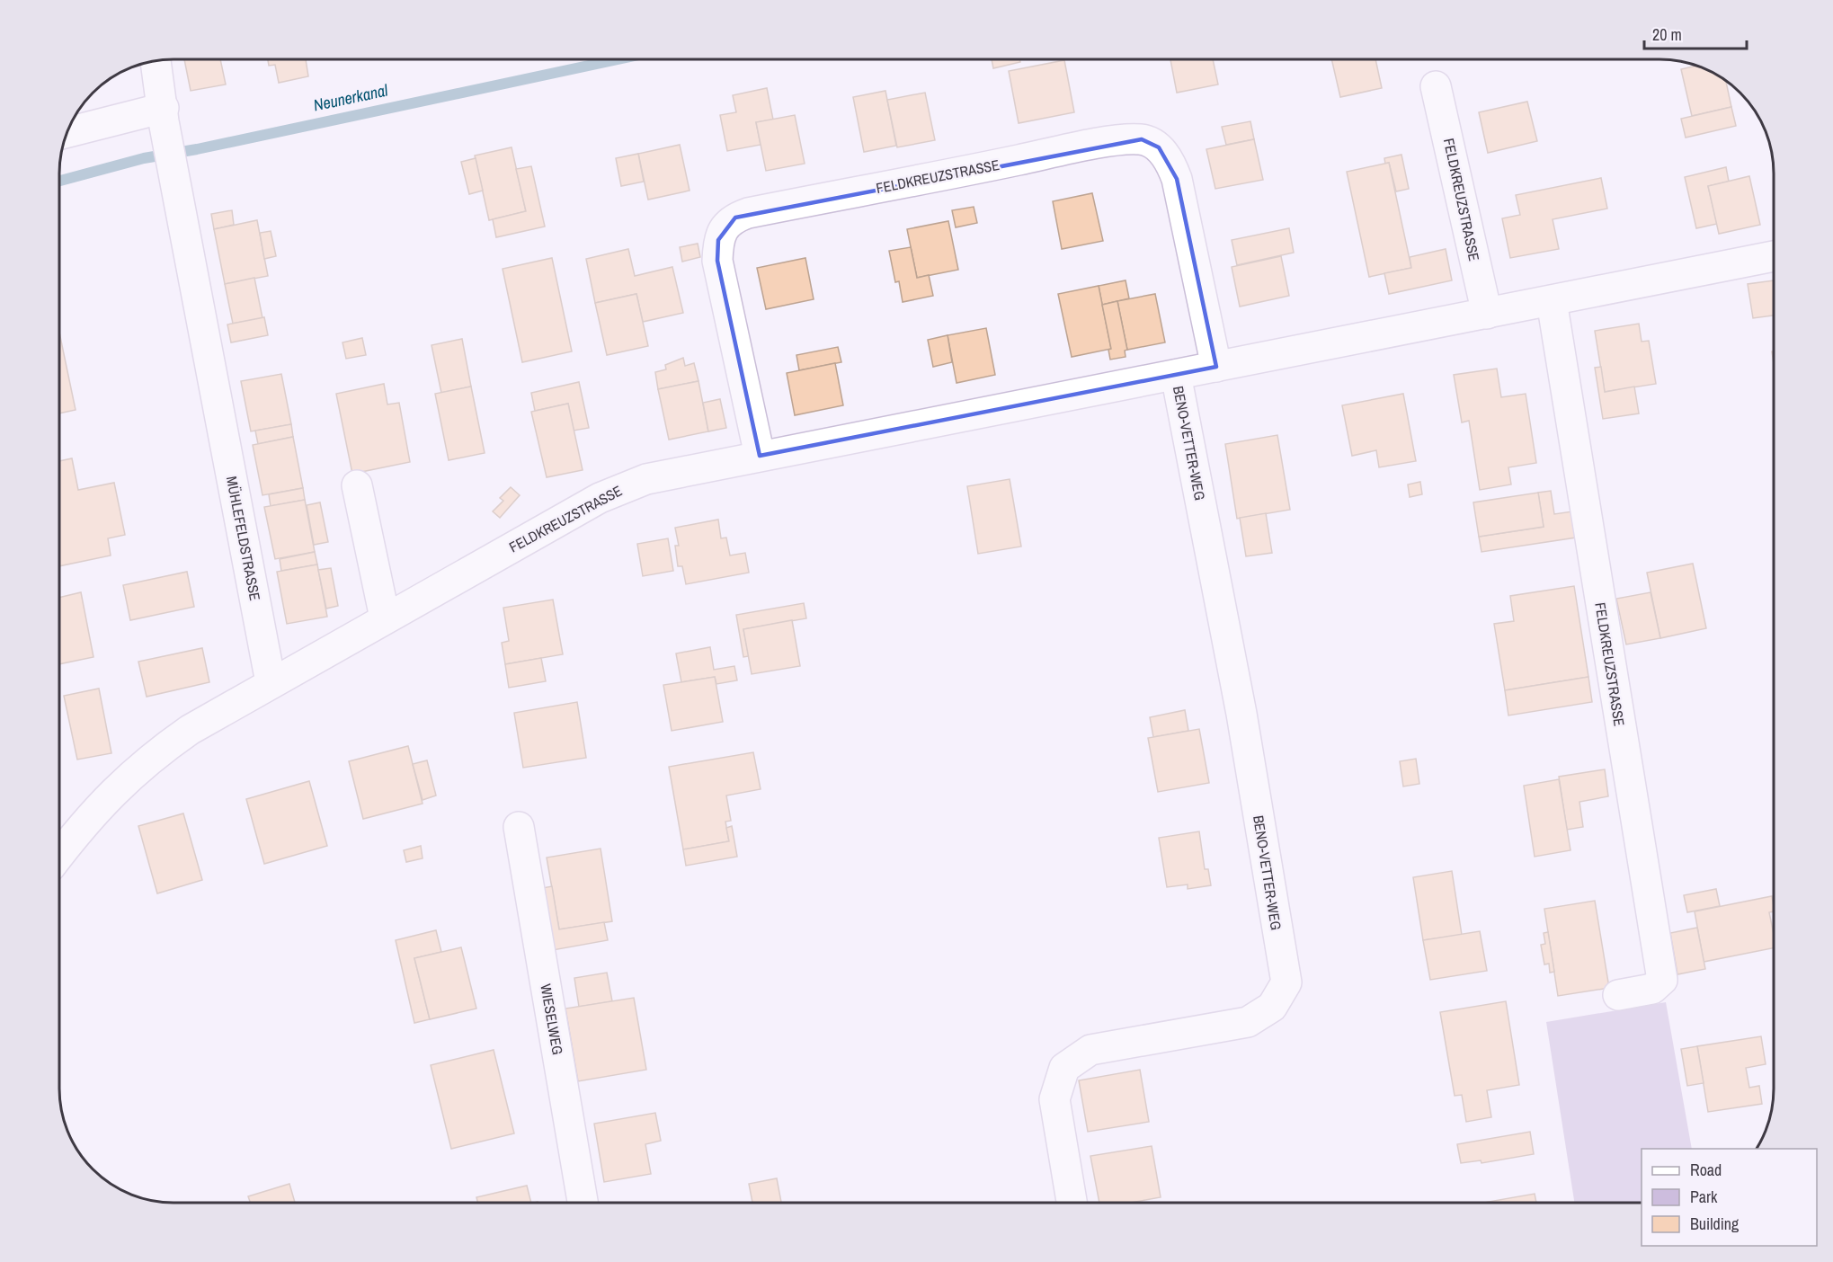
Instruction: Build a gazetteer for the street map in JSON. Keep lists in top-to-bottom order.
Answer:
{
  "streets": {
    "street": [
      "FELDKREUZSTRASSE",
      "BENO-VETTER-WEG",
      "MÜHLEFELDSTRASSE",
      "WIESELWEG"
    ]
  },
  "crossings": [
    ["FELDKREUZSTRASSE", "BENO-VETTER-WEG"],
    ["FELDKREUZSTRASSE", "MÜHLEFELDSTRASSE"]
  ],
  "water": ["Neunerkanal"],
  "legend": ["Road", "Park", "Building"],
  "scale_bar": "20 m"
}
